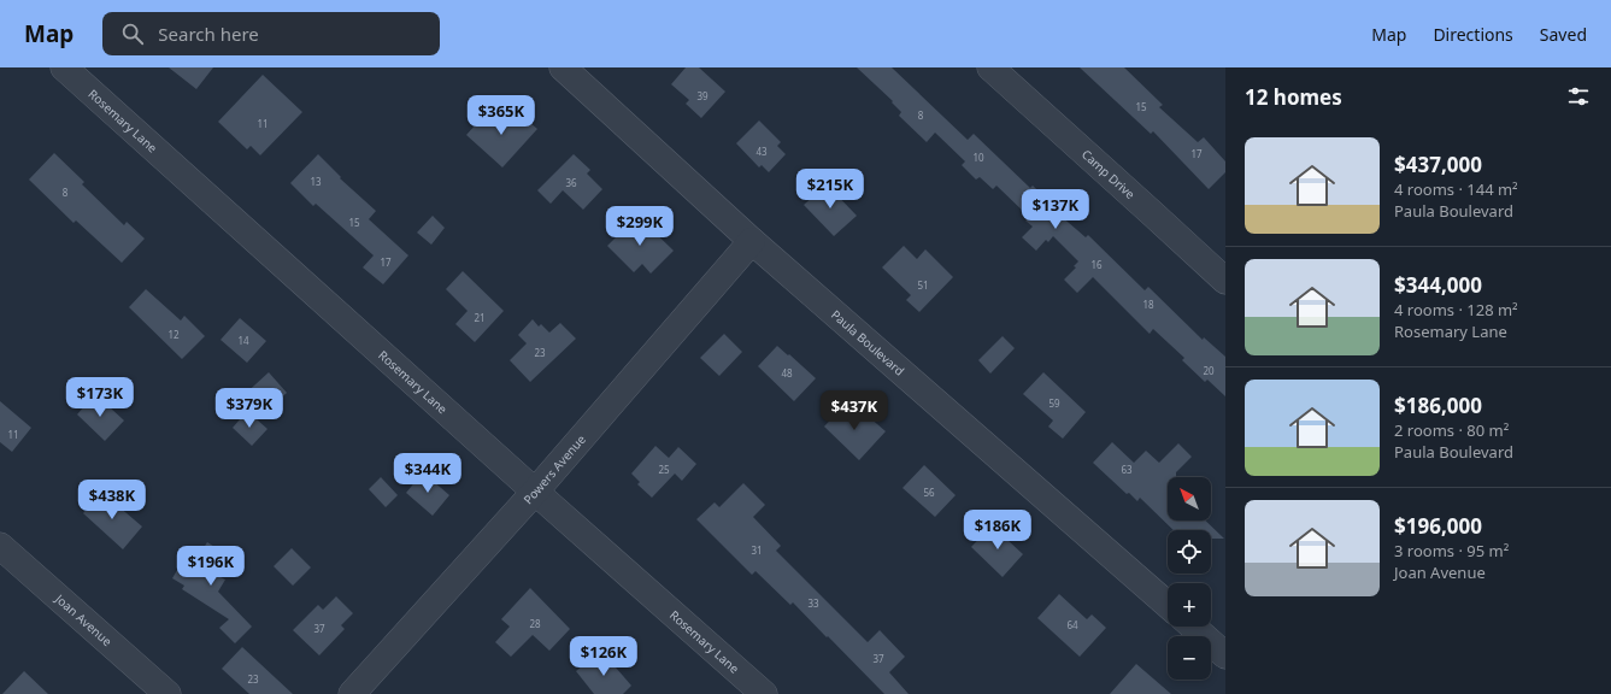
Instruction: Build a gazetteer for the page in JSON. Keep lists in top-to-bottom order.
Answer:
{
  "streets": {
    "street": [
      "Rosemary Lane",
      "Camp Drive",
      "Paula Boulevard",
      "Powers Avenue",
      "Joan Avenue"
    ]
  },
  "crossings": [
    ["Rosemary Lane", "Powers Avenue"],
    ["Paula Boulevard", "Powers Avenue"]
  ],
  "house_numbers": [
    "39",
    "15",
    "8",
    "11",
    "43",
    "17",
    "10",
    "13",
    "36",
    "8",
    "15",
    "17",
    "16",
    "51",
    "18",
    "21",
    "12",
    "14",
    "23",
    "20",
    "48",
    "59",
    "11",
    "25",
    "63",
    "56",
    "31",
    "33",
    "28",
    "64",
    "37",
    "37",
    "23"
  ],
  "north": "top left",
  "page": {
    "header": "Map",
    "search": "Search here",
    "nav": ["Map", "Directions", "Saved"],
    "heading": "12 homes",
    "price": [
      "$365K",
      "$215K",
      "$137K",
      "$299K",
      "$173K",
      "$379K",
      "$437K",
      "$344K",
      "$438K",
      "$186K",
      "$196K",
      "$126K"
    ],
    "list": [
      {
        "name": "$437,000",
        "note": "4 rooms · 144 m² · Paula Boulevard"
      },
      {
        "name": "$344,000",
        "note": "4 rooms · 128 m² · Rosemary Lane"
      },
      {
        "name": "$186,000",
        "note": "2 rooms · 80 m² · Paula Boulevard"
      },
      {
        "name": "$196,000",
        "note": "3 rooms · 95 m² · Joan Avenue"
      }
    ],
    "map_buttons": ["+", "−"]
  }
}
